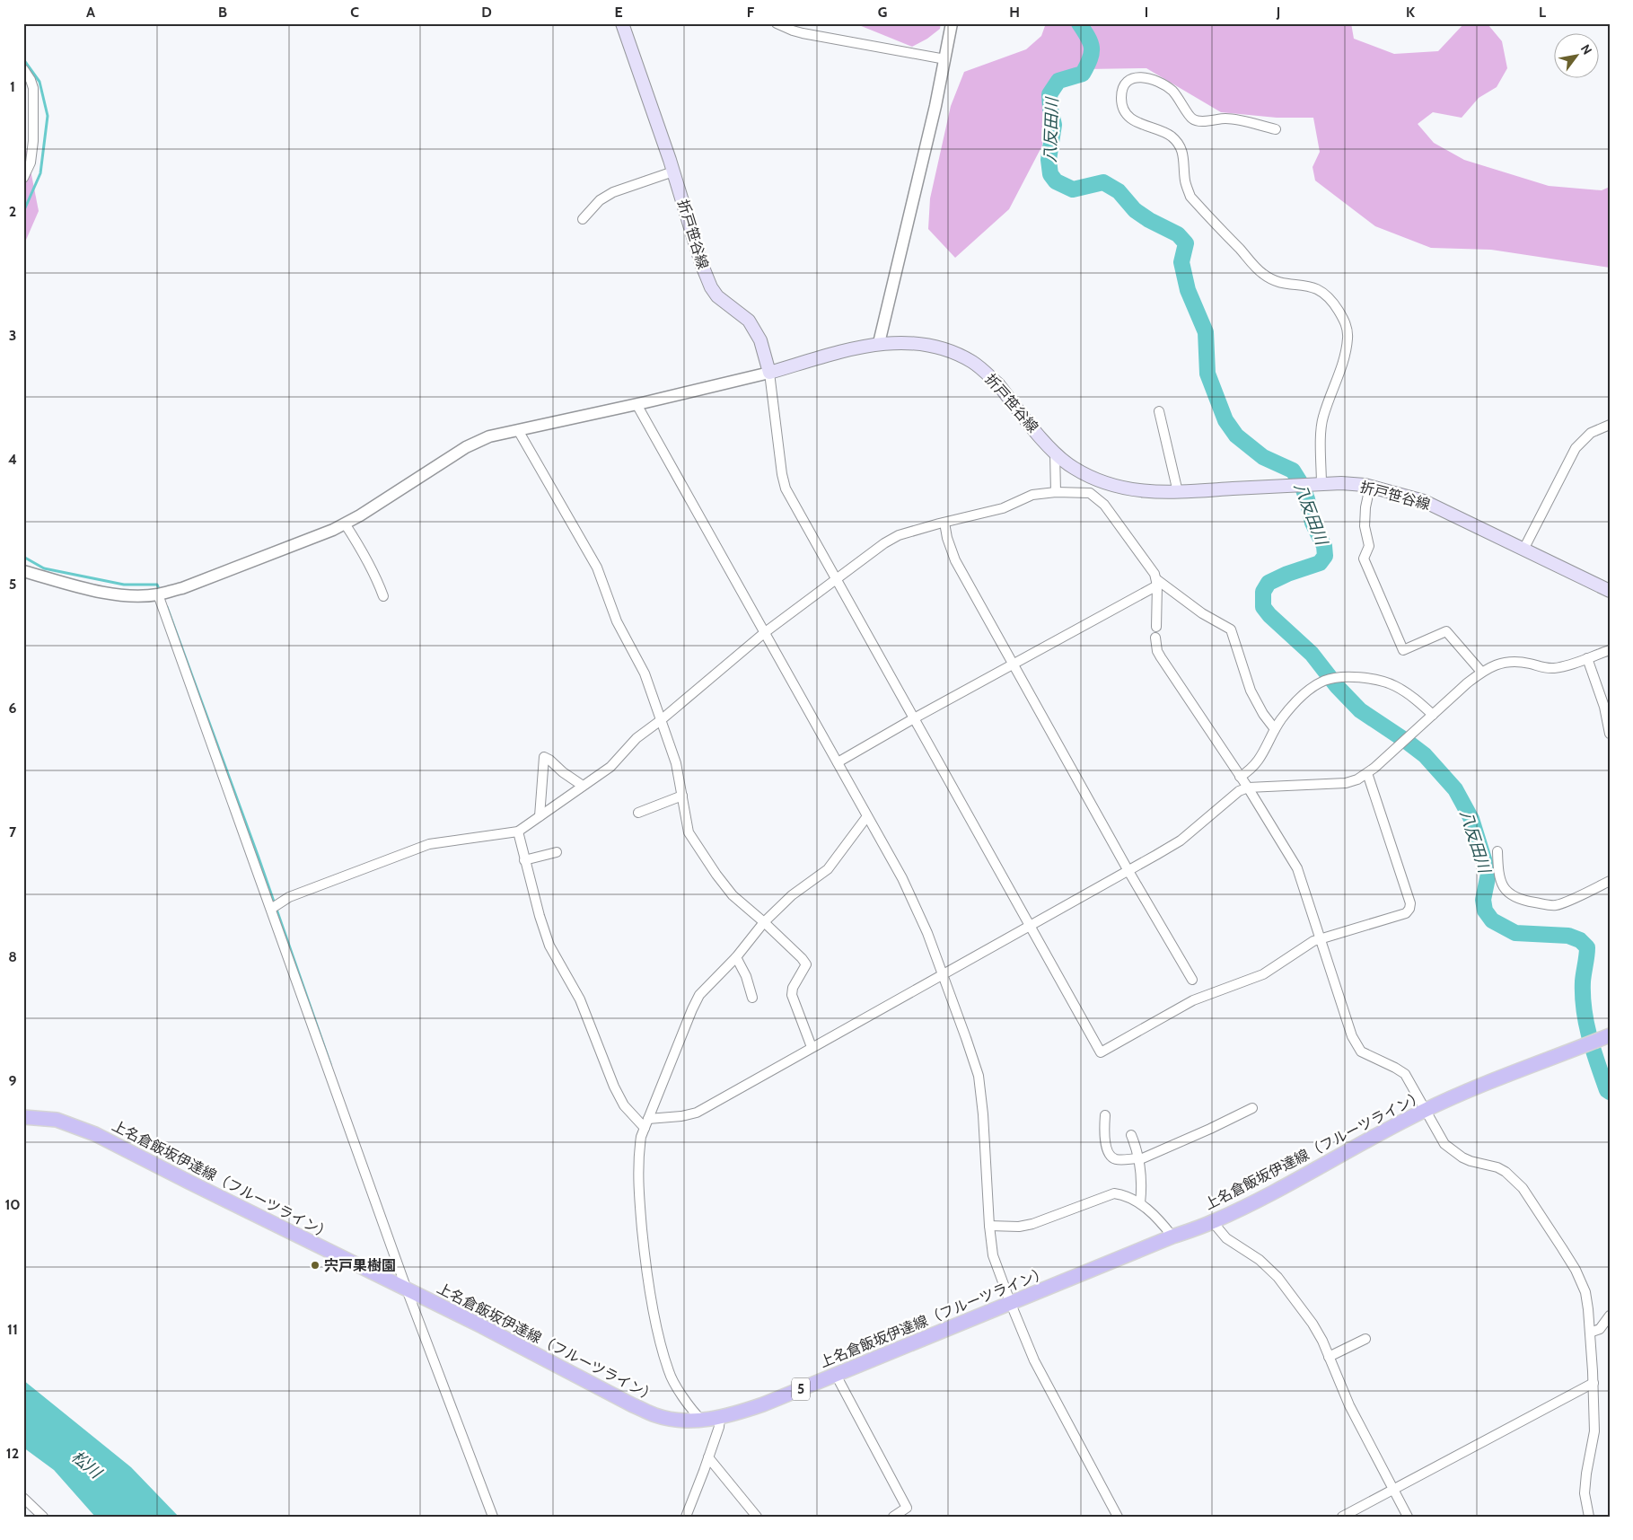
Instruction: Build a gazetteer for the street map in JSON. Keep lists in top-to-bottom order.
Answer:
{
  "streets": {
    "main road": ["折戸笹谷線", "上名倉飯坂伊達線（フルーツライン）", "5"]
  },
  "water": ["八反田川", "松川"],
  "places": ["宍戸果樹園"],
  "north": "top right",
  "grid": {
    "columns": [
      "A",
      "B",
      "C",
      "D",
      "E",
      "F",
      "G",
      "H",
      "I",
      "J",
      "K",
      "L"
    ],
    "rows": [
      "1",
      "2",
      "3",
      "4",
      "5",
      "6",
      "7",
      "8",
      "9",
      "10",
      "11",
      "12"
    ]
  }
}
